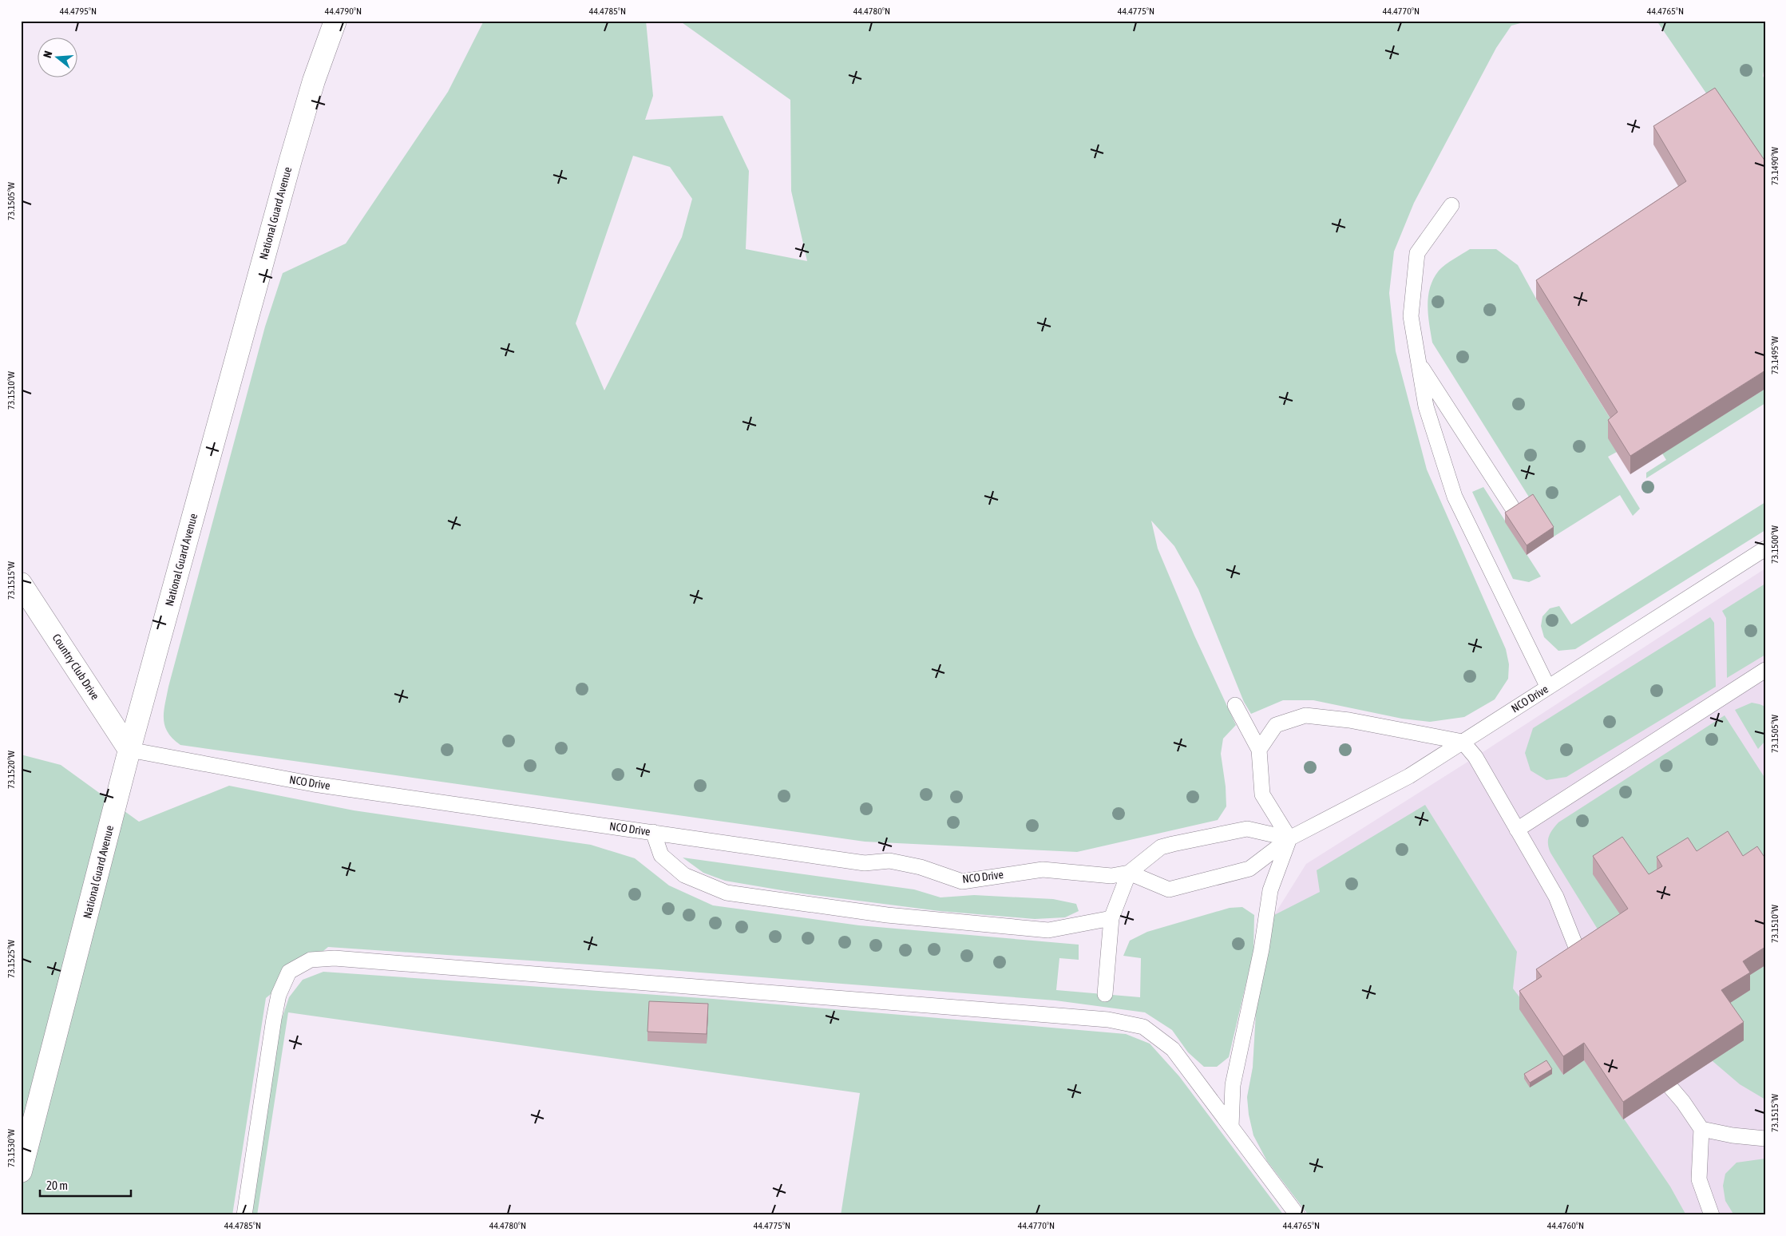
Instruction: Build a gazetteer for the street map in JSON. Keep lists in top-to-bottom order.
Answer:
{
  "streets": {
    "street": ["National Guard Avenue", "Country Club Drive"],
    "lane": ["NCO Drive"]
  },
  "crossings": [
    ["National Guard Avenue", "Country Club Drive"],
    ["National Guard Avenue", "NCO Drive"],
    ["Country Club Drive", "NCO Drive"]
  ],
  "scale_bar": "20 m",
  "north": "left",
  "coordinates": [
    "44.4795°N",
    "44.4790°N",
    "44.4785°N",
    "44.4780°N",
    "44.4775°N",
    "44.4770°N",
    "44.4765°N",
    "73.1490°W",
    "73.1505°W",
    "73.1495°W",
    "73.1510°W",
    "73.1500°W",
    "73.1515°W",
    "73.1520°W",
    "73.1525°W",
    "73.1530°W",
    "44.4760°N"
  ]
}
